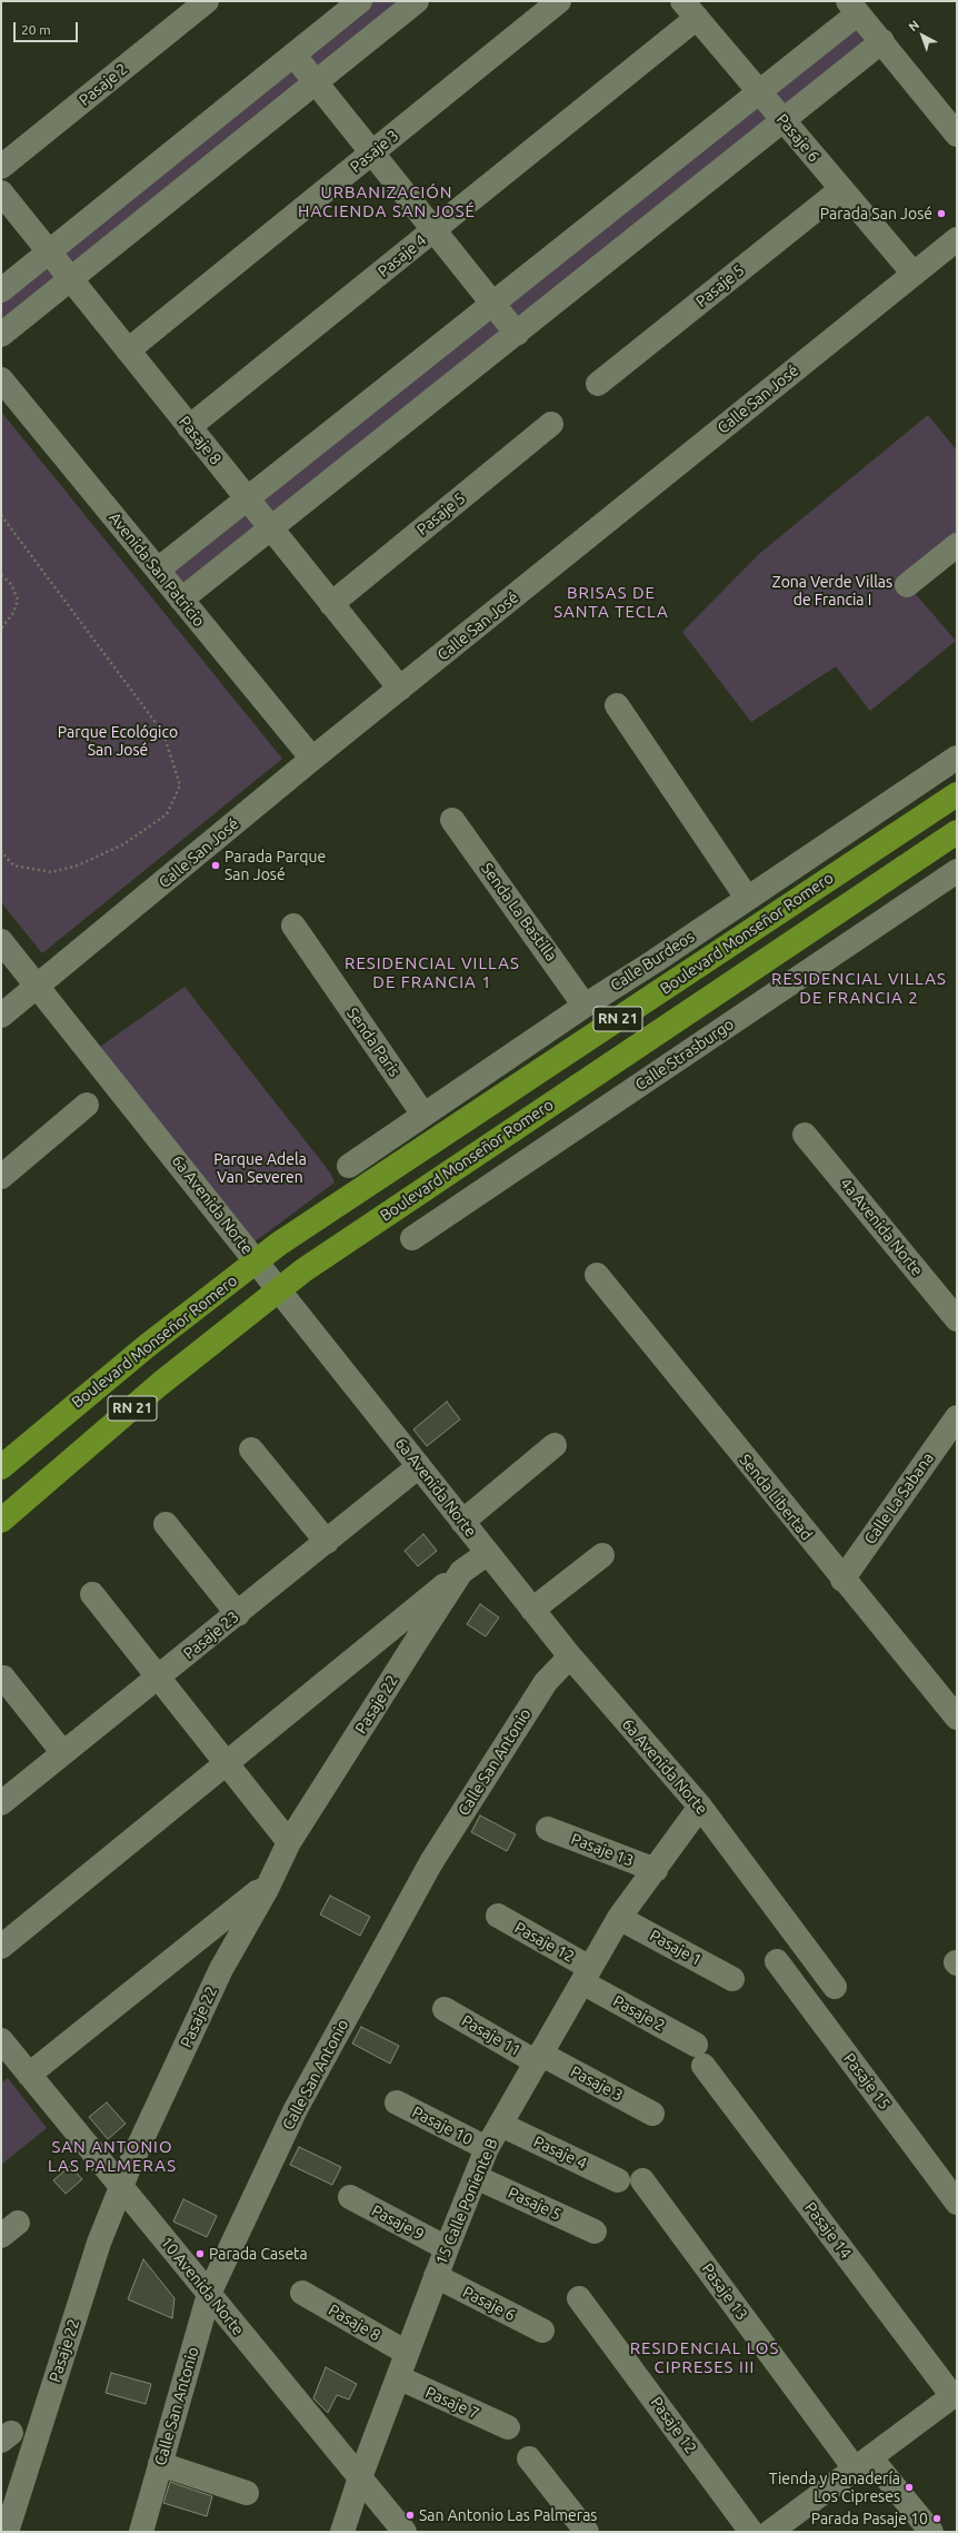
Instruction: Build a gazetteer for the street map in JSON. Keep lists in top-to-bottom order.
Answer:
{
  "streets": {
    "highway": ["Boulevard Monseñor Romero", "RN 21"],
    "street": [
      "Pasaje 2",
      "Pasaje 6",
      "Pasaje 3",
      "Pasaje 4",
      "Pasaje 5",
      "Calle San José",
      "Pasaje 8",
      "Avenida San Patricio",
      "Senda La Bastilla",
      "Calle Burdeos",
      "Senda Paris",
      "Calle Strasburgo",
      "6a Avenida Norte",
      "4a Avenida Norte",
      "Senda Libertad",
      "Calle La Sabana",
      "Pasaje 23",
      "Pasaje 22",
      "Calle San Antonio",
      "Pasaje 13",
      "Pasaje 12",
      "Pasaje 1",
      "Pasaje 11",
      "Pasaje 15",
      "Pasaje 10",
      "15 Calle Poniente B",
      "Pasaje 9",
      "Pasaje 14",
      "10 Avenida Norte",
      "Pasaje 7"
    ]
  },
  "crossings": [
    ["Pasaje 2", "Pasaje 12"],
    ["Pasaje 2", "15 Calle Poniente B"],
    ["Pasaje 2", "Pasaje 14"],
    ["Pasaje 6", "Pasaje 4"],
    ["Pasaje 6", "Pasaje 5"],
    ["Pasaje 6", "Calle San José"],
    ["Pasaje 6", "15 Calle Poniente B"],
    ["Pasaje 3", "Pasaje 8"],
    ["Pasaje 3", "Pasaje 11"],
    ["Pasaje 3", "15 Calle Poniente B"],
    ["Pasaje 4", "Pasaje 8"],
    ["Pasaje 4", "Pasaje 13"],
    ["Pasaje 4", "15 Calle Poniente B"],
    ["Pasaje 5", "Pasaje 8"],
    ["Pasaje 5", "15 Calle Poniente B"],
    ["Calle San José", "Pasaje 8"],
    ["Calle San José", "Avenida San Patricio"],
    ["Calle San José", "6a Avenida Norte"],
    ["Pasaje 8", "15 Calle Poniente B"],
    ["Senda La Bastilla", "Calle Burdeos"],
    ["Calle Burdeos", "Senda Paris"],
    ["6a Avenida Norte", "Pasaje 23"],
    ["6a Avenida Norte", "Pasaje 22"],
    ["6a Avenida Norte", "Calle San Antonio"],
    ["6a Avenida Norte", "15 Calle Poniente B"],
    ["Senda Libertad", "Calle La Sabana"],
    ["Pasaje 22", "10 Avenida Norte"],
    ["Calle San Antonio", "10 Avenida Norte"],
    ["Pasaje 13", "15 Calle Poniente B"],
    ["Pasaje 12", "15 Calle Poniente B"],
    ["Pasaje 1", "15 Calle Poniente B"],
    ["Pasaje 11", "15 Calle Poniente B"],
    ["Pasaje 10", "15 Calle Poniente B"],
    ["15 Calle Poniente B", "Pasaje 9"],
    ["15 Calle Poniente B", "10 Avenida Norte"],
    ["15 Calle Poniente B", "Pasaje 7"]
  ],
  "districts": [
    "URBANIZACIÓN HACIENDA SAN JOSÉ",
    "BRISAS DE SANTA TECLA",
    "RESIDENCIAL VILLAS DE FRANCIA 1",
    "RESIDENCIAL VILLAS DE FRANCIA 2",
    "SAN ANTONIO LAS PALMERAS",
    "RESIDENCIAL LOS CIPRESES III"
  ],
  "parks": ["Zona Verde Villas de Francia I", "Parque Ecológico San José", "Parque Adela Van Severen"],
  "places": [
    "Parada San José",
    "Parada Parque San José",
    "Parada Caseta",
    "Tienda y Panadería Los Cipreses",
    "San Antonio Las Palmeras",
    "Parada Pasaje 10"
  ],
  "scale_bar": "20 m",
  "north": "top left"
}
